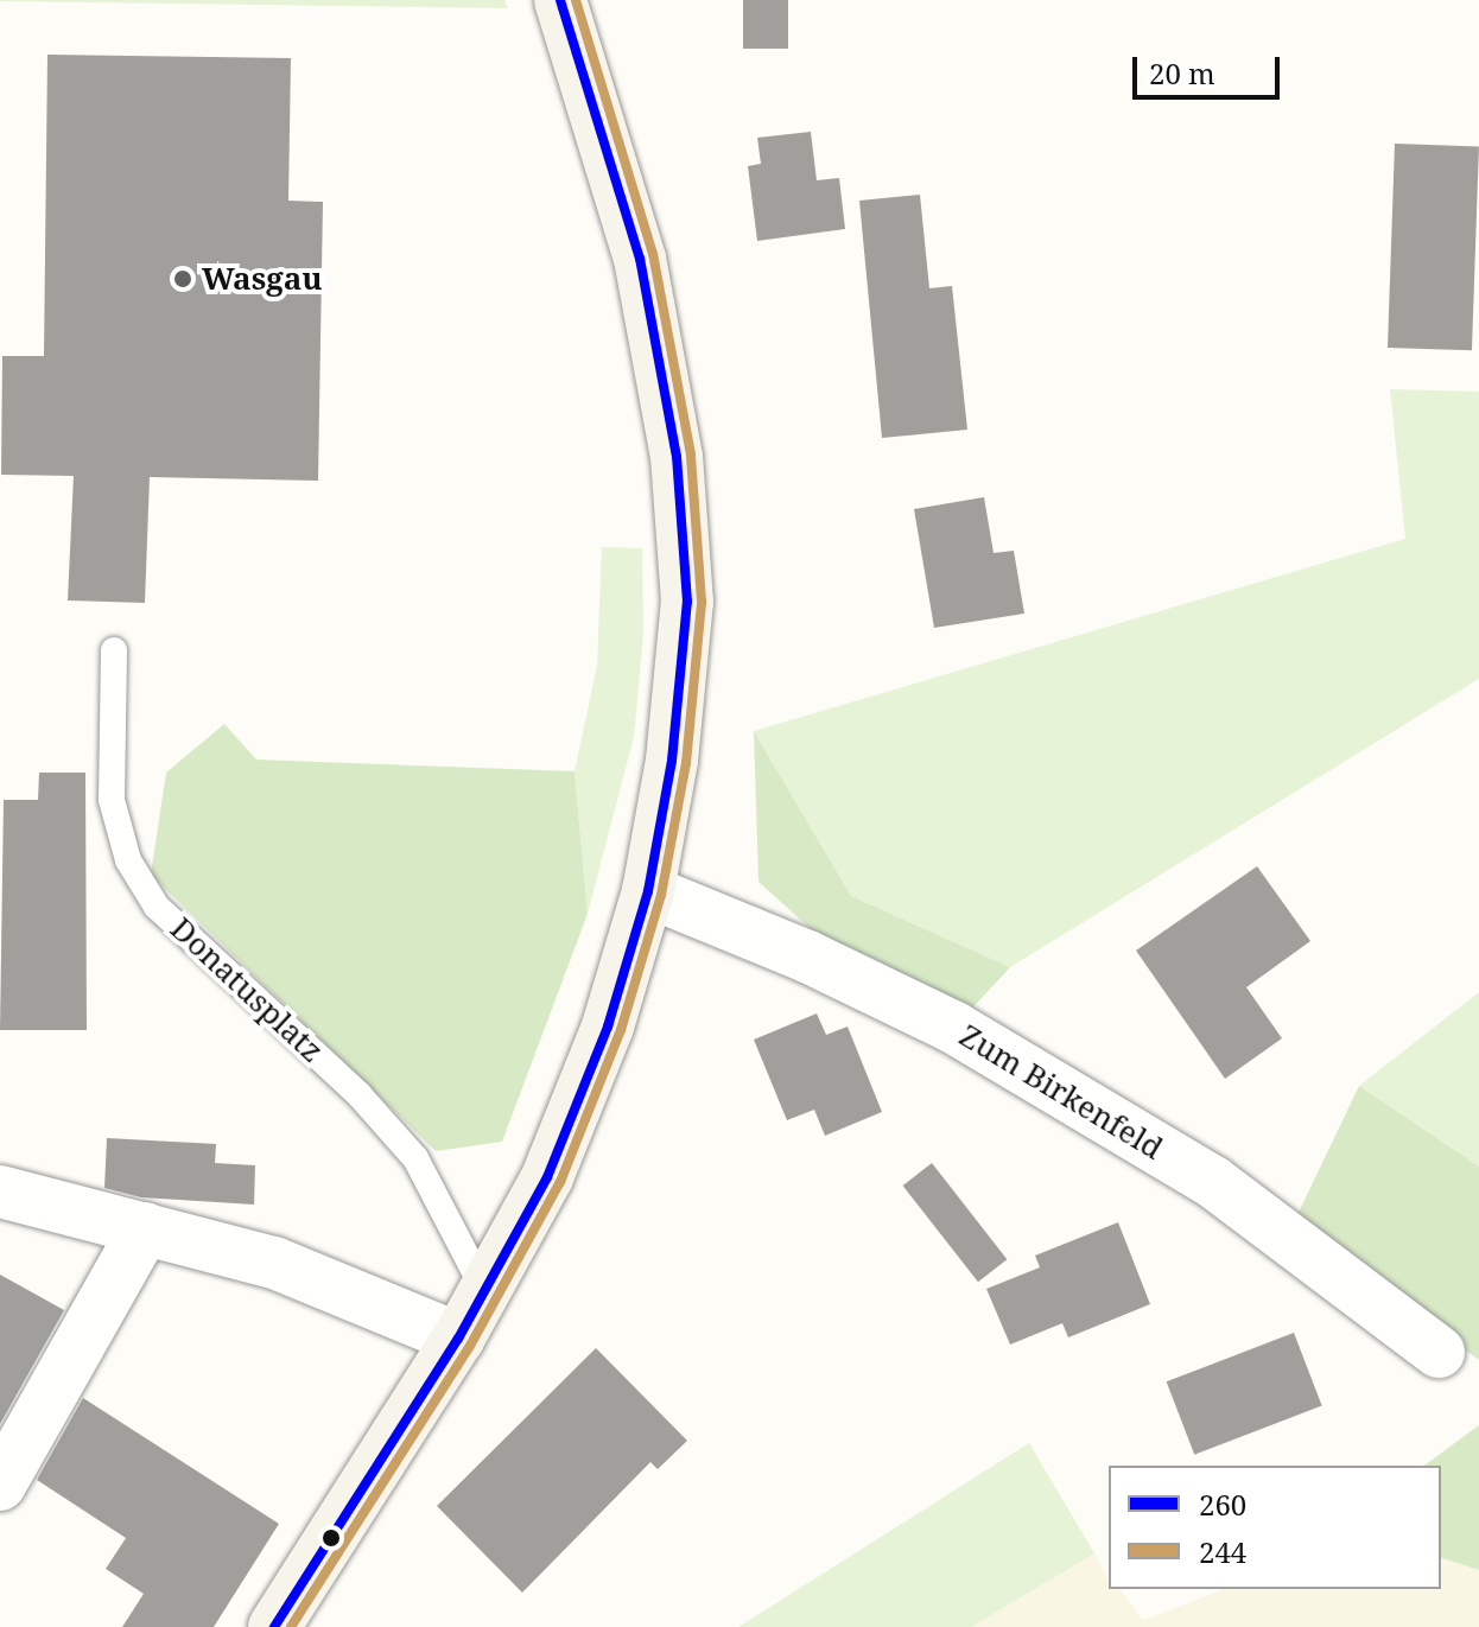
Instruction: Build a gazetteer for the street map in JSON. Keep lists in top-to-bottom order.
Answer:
{
  "streets": {
    "street": ["Zum Birkenfeld"],
    "lane": ["Donatusplatz"]
  },
  "places": ["Wasgau"],
  "lines": ["transit line 260", "transit line 244"],
  "legend": ["260", "244"],
  "scale_bar": "20 m"
}
